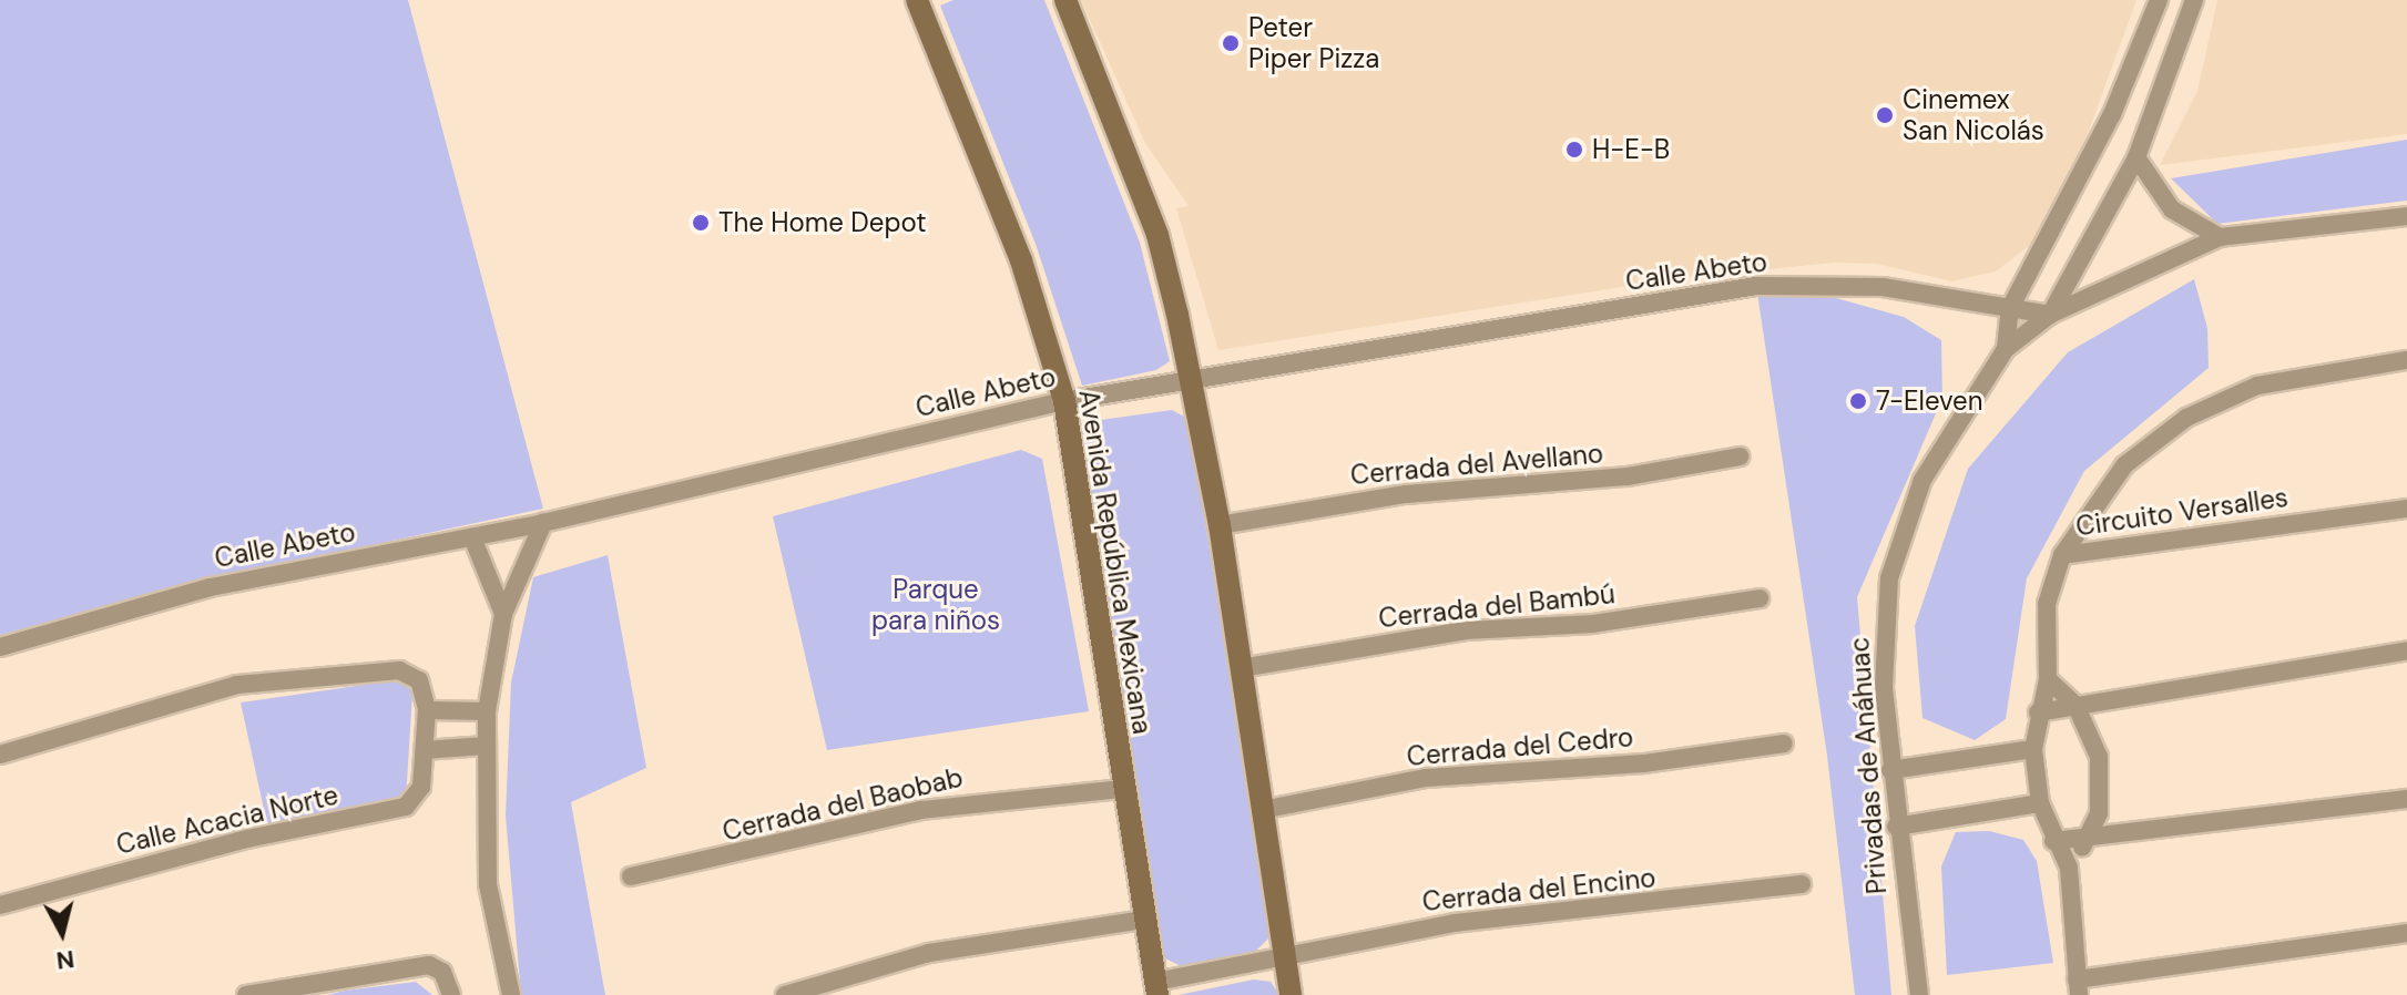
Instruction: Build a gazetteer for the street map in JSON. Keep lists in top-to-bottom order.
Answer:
{
  "streets": {
    "main road": ["Avenida República Mexicana"],
    "street": [
      "Calle Abeto",
      "Cerrada del Avellano",
      "Circuito Versalles",
      "Cerrada del Bambú",
      "Cerrada del Cedro",
      "Privadas de Anáhuac",
      "Cerrada del Baobab",
      "Calle Acacia Norte",
      "Cerrada del Encino"
    ]
  },
  "crossings": [
    ["Calle Abeto", "Avenida República Mexicana"],
    ["Calle Abeto", "Privadas de Anáhuac"],
    ["Avenida República Mexicana", "Cerrada del Baobab"],
    ["Avenida República Mexicana", "Cerrada del Encino"]
  ],
  "parks": ["Parque para niños"],
  "places": [
    "Peter Piper Pizza",
    "Cinemex San Nicolás",
    "H-E-B",
    "The Home Depot",
    "7-Eleven"
  ],
  "north": "bottom"
}
